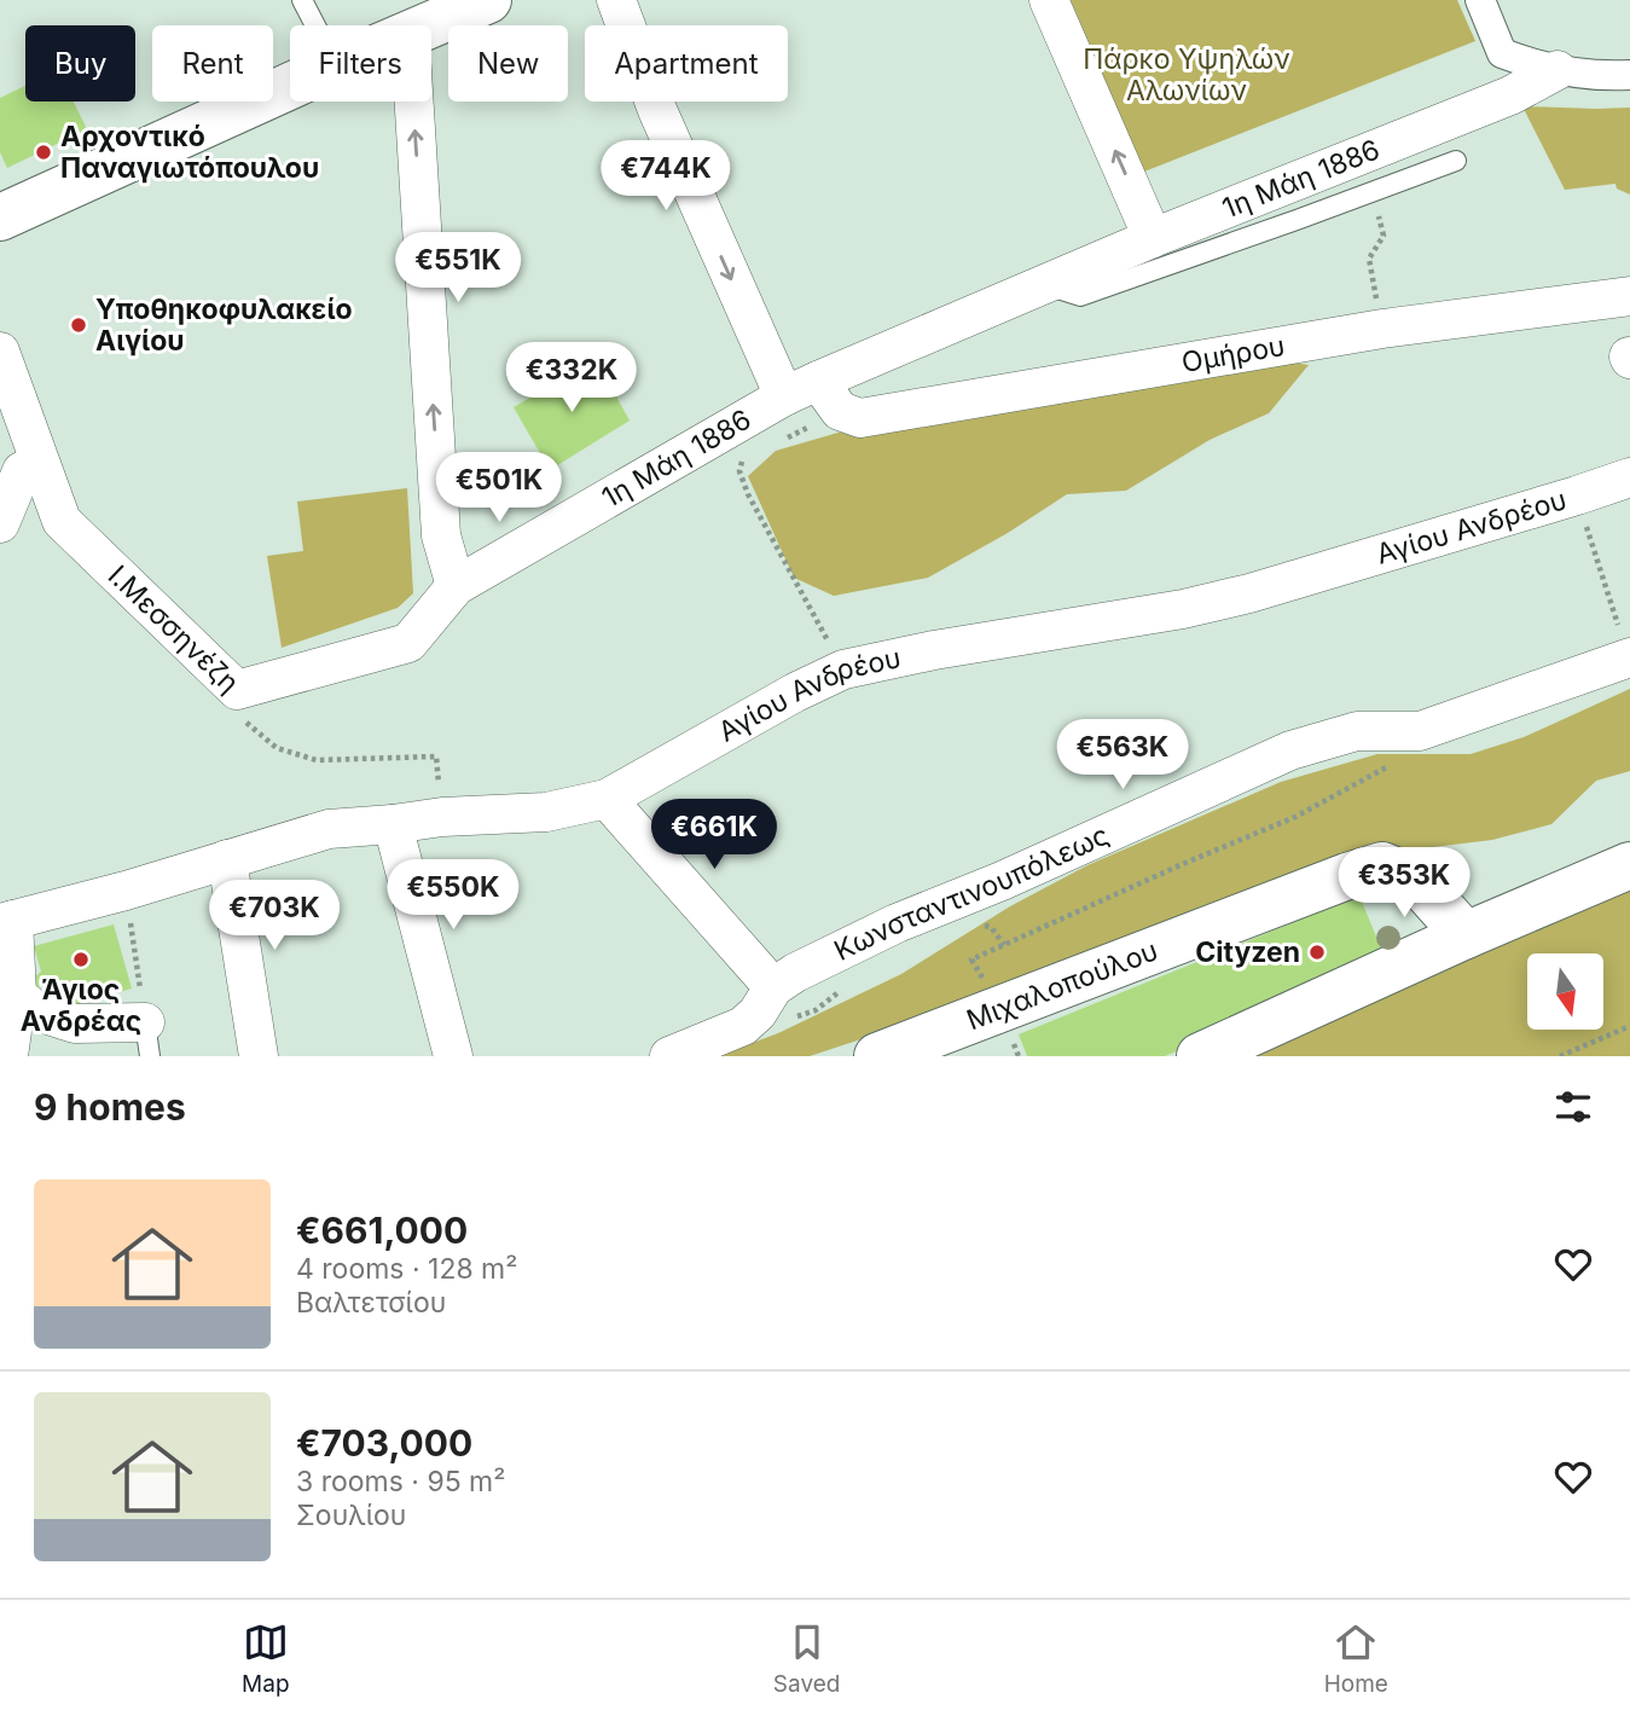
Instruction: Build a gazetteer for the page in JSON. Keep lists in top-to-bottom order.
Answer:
{
  "streets": {
    "street": [
      "1η Μάη 1886",
      "Ομήρου",
      "Αγίου Ανδρέου",
      "Ι.Μεσσηνέζη",
      "Κωνσταντινουπόλεως",
      "Μιχαλοπούλου"
    ]
  },
  "crossings": [
    ["1η Μάη 1886", "Ι.Μεσσηνέζη"],
    ["Αγίου Ανδρέου", "Ι.Μεσσηνέζη"]
  ],
  "parks": ["Πάρκο Υψηλών Αλωνίων"],
  "places": [
    "Αρχοντικό Παναγιωτόπουλου",
    "Υποθηκοφυλακείο Αιγίου",
    "Cityzen",
    "Άγιος Ανδρέας"
  ],
  "north": "bottom",
  "page": {
    "chip": [
      "Buy",
      "Rent",
      "Filters",
      "New",
      "Apartment"
    ],
    "price": [
      "€744K",
      "€551K",
      "€332K",
      "€501K",
      "€563K",
      "€661K",
      "€353K",
      "€550K",
      "€703K"
    ],
    "heading": "9 homes",
    "list": [
      {
        "name": "€661,000",
        "note": "4 rooms · 128 m² · Βαλτετσίου"
      },
      {
        "name": "€703,000",
        "note": "3 rooms · 95 m² · Σουλίου"
      }
    ],
    "tabs": ["Map", "Saved", "Home"]
  }
}
